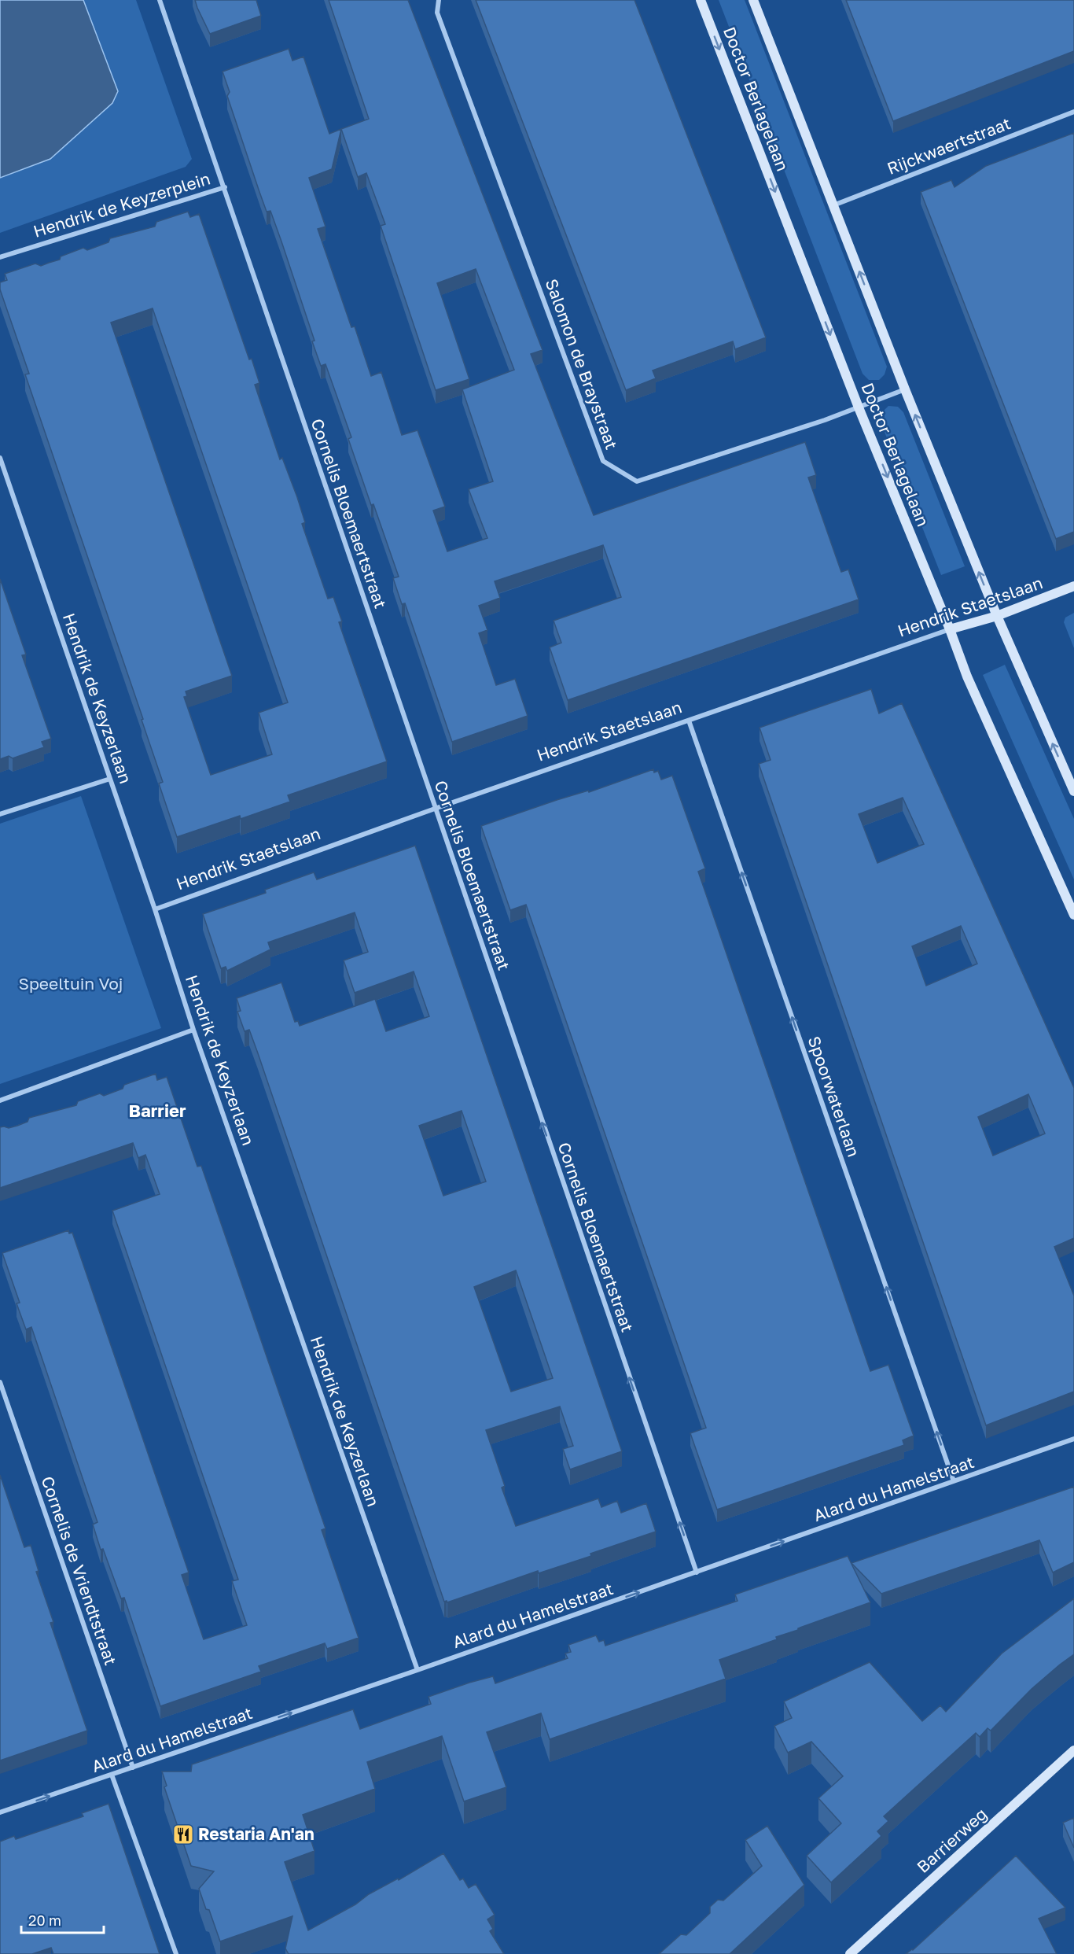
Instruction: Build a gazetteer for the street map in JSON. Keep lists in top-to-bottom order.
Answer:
{
  "streets": {
    "main road": ["Doctor Berlagelaan", "Hendrik Staetslaan", "Barrierweg"],
    "street": [
      "Rijckwaertstraat",
      "Hendrik de Keyzerplein",
      "Salomon de Braystraat",
      "Cornelis Bloemaertstraat",
      "Hendrik de Keyzerlaan",
      "Spoorwaterlaan",
      "Alard du Hamelstraat",
      "Cornelis de Vriendtstraat"
    ]
  },
  "crossings": [
    ["Doctor Berlagelaan", "Rijckwaertstraat"],
    ["Doctor Berlagelaan", "Salomon de Braystraat"],
    ["Doctor Berlagelaan", "Hendrik Staetslaan"],
    ["Hendrik de Keyzerplein", "Cornelis Bloemaertstraat"],
    ["Cornelis Bloemaertstraat", "Hendrik Staetslaan"],
    ["Cornelis Bloemaertstraat", "Alard du Hamelstraat"],
    ["Hendrik Staetslaan", "Hendrik de Keyzerlaan"],
    ["Hendrik Staetslaan", "Spoorwaterlaan"],
    ["Hendrik de Keyzerlaan", "Alard du Hamelstraat"],
    ["Spoorwaterlaan", "Alard du Hamelstraat"],
    ["Alard du Hamelstraat", "Cornelis de Vriendtstraat"]
  ],
  "one_way": ["Cornelis Bloemaertstraat", "Spoorwaterlaan", "Alard du Hamelstraat"],
  "districts": ["Barrier"],
  "parks": ["Speeltuin Voj"],
  "places": {
    "restaurant": ["Restaria An'an"]
  },
  "scale_bar": "20 m"
}
